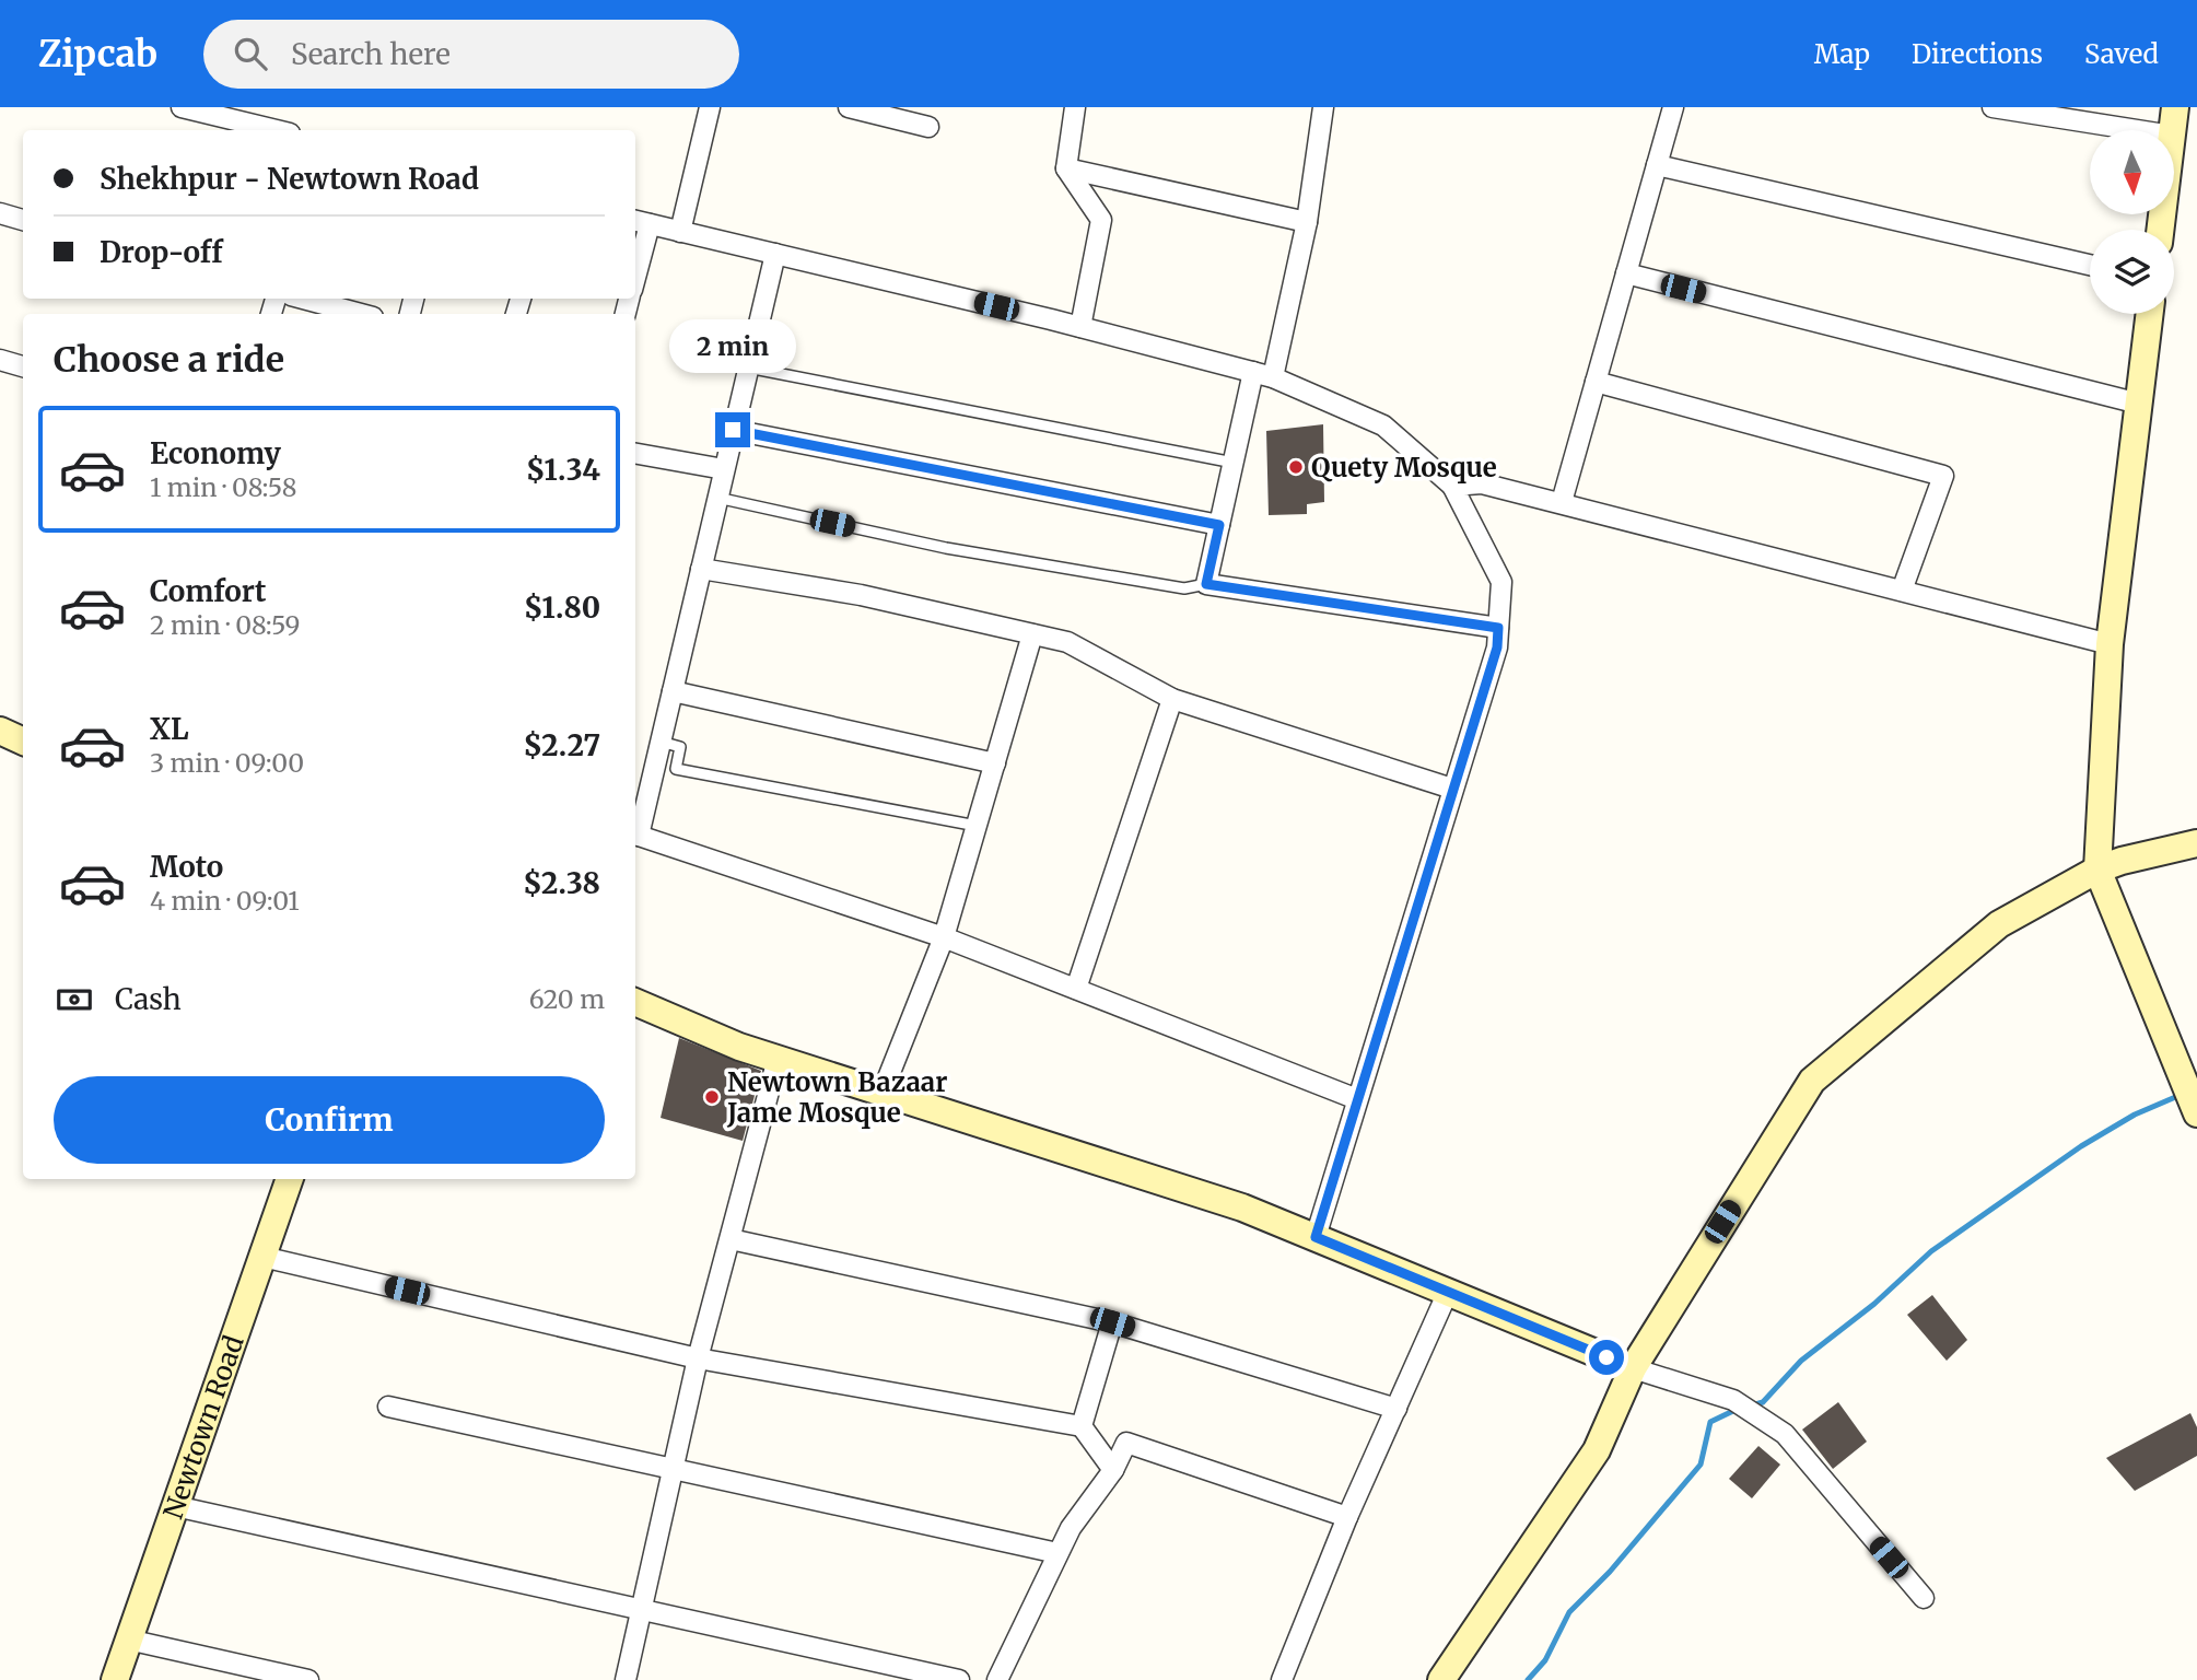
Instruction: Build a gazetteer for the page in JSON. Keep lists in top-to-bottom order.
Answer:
{
  "streets": {
    "street": ["Newtown Road"]
  },
  "places": ["Quety Mosque", "Newtown Bazaar Jame Mosque"],
  "north": "bottom",
  "page": {
    "header": "Zipcab",
    "search": "Search here",
    "nav": ["Map", "Directions", "Saved"],
    "banner": ["Shekhpur - Newtown Road", "Drop-off"],
    "heading": "Choose a ride",
    "bubble": "2 min",
    "list": [
      {
        "name": "Economy",
        "note": "1 min · 08:58",
        "value": "$1.34"
      },
      {
        "name": "Comfort",
        "note": "2 min · 08:59",
        "value": "$1.80"
      },
      {
        "name": "XL",
        "note": "3 min · 09:00",
        "value": "$2.27"
      },
      {
        "name": "Moto",
        "note": "4 min · 09:01",
        "value": "$2.38"
      }
    ],
    "pay": ["Cash", "620 m"],
    "buttons": "Confirm"
  }
}
